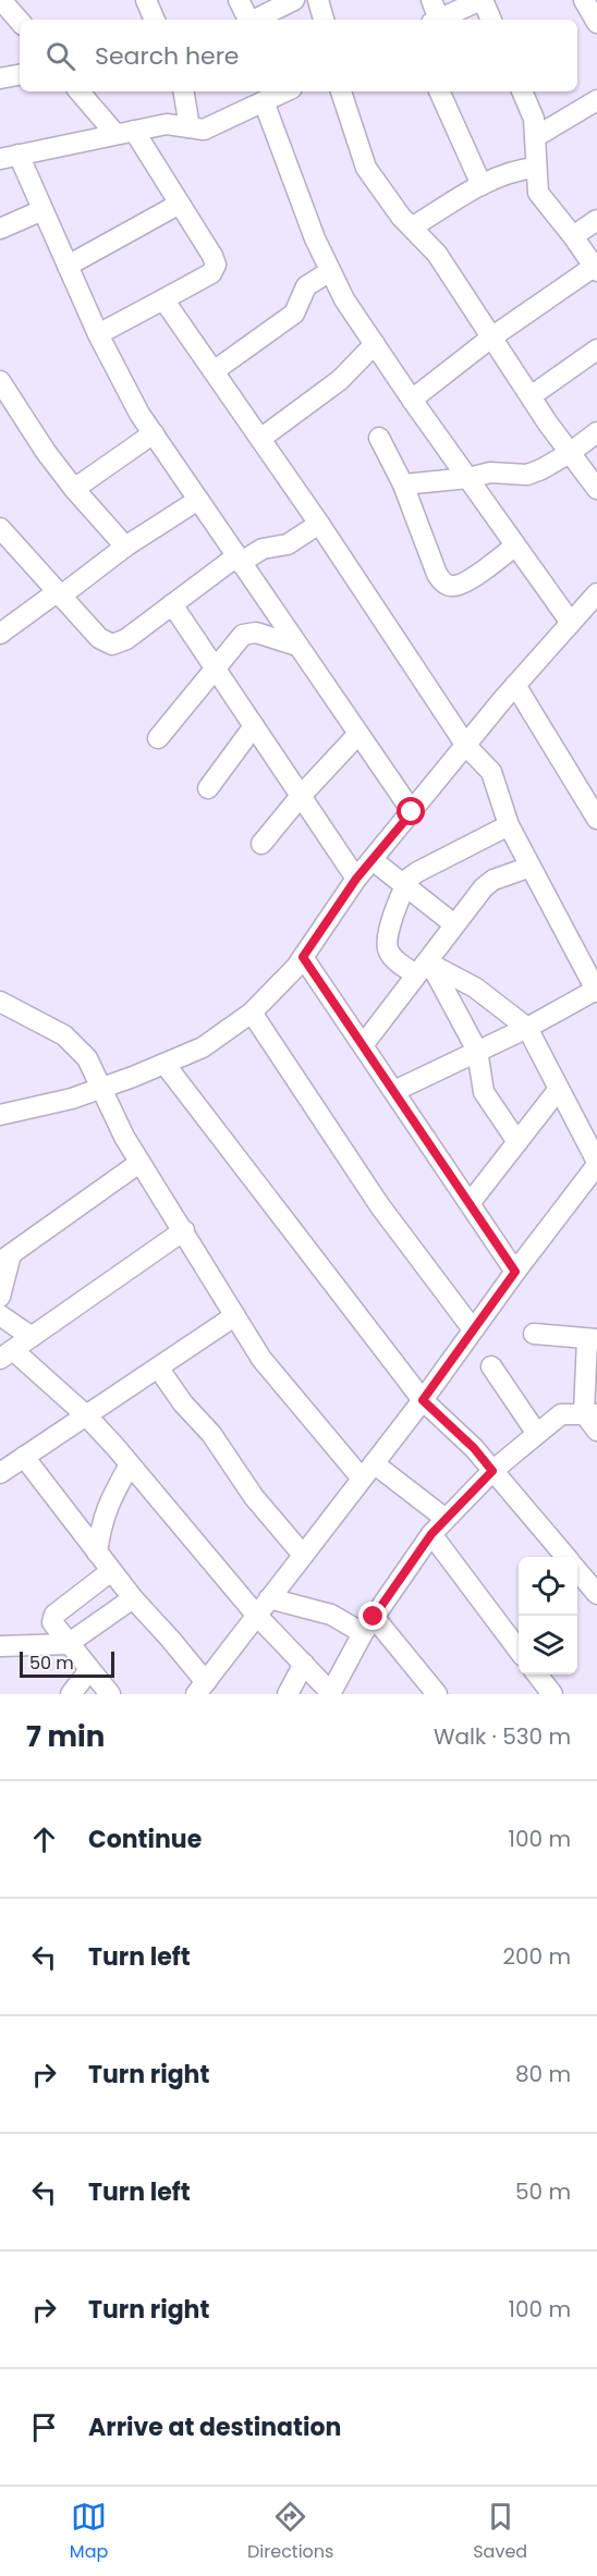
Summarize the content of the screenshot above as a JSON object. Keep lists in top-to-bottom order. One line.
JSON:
{"scale_bar":"50 m","page":{"search":"Search here","scale":"50 m","heading":["7 min","Walk · 530 m"],"list":[["Continue","100 m"],["Turn left","200 m"],["Turn right","80 m"],["Turn left","50 m"],["Turn right","100 m"],"Arrive at destination"],"nav":["Map","Directions","Saved"]}}
